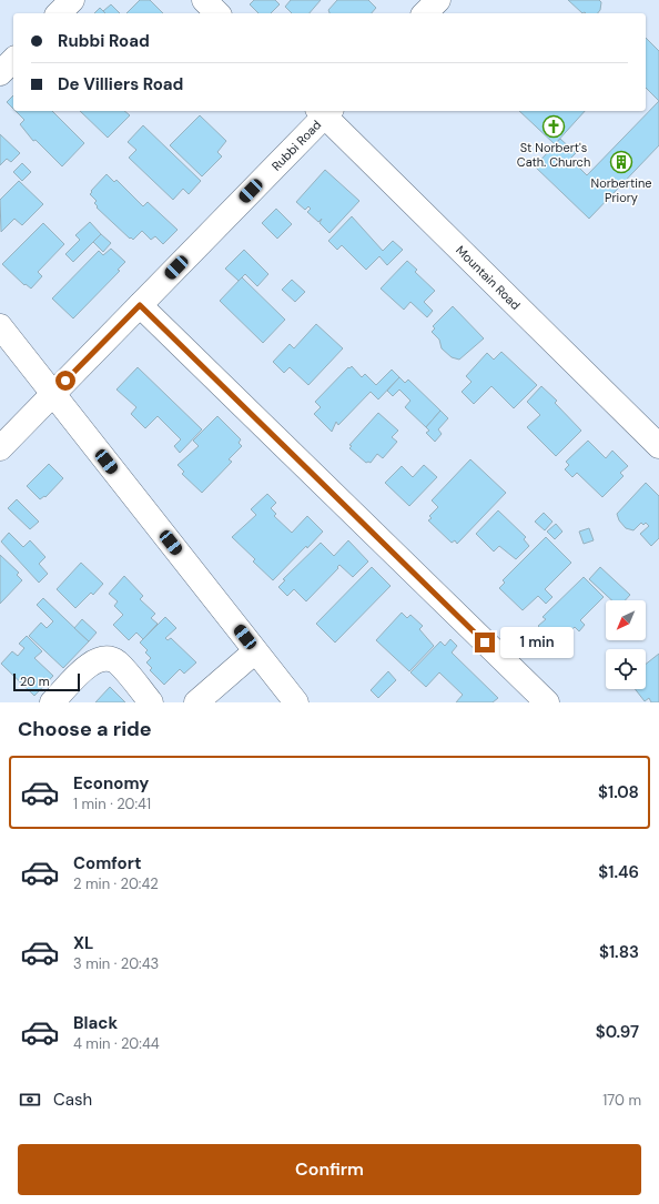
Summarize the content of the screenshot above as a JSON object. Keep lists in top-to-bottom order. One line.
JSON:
{"streets":{"street":["Rubbi Road","Mountain Road"]},"crossings":[["Rubbi Road","Mountain Road"]],"places":{"church":["St Norbert's Cath. Church"],"building":["Norbertine Priory"]},"scale_bar":"20 m","north":"bottom left","page":{"banner":["Rubbi Road","De Villiers Road"],"bubble":"1 min","scale":"20 m","heading":"Choose a ride","list":[{"name":"Economy","note":"1 min · 20:41","value":"$1.08"},{"name":"Comfort","note":"2 min · 20:42","value":"$1.46"},{"name":"XL","note":"3 min · 20:43","value":"$1.83"},{"name":"Black","note":"4 min · 20:44","value":"$0.97"}],"pay":["Cash","170 m"],"buttons":"Confirm"}}
